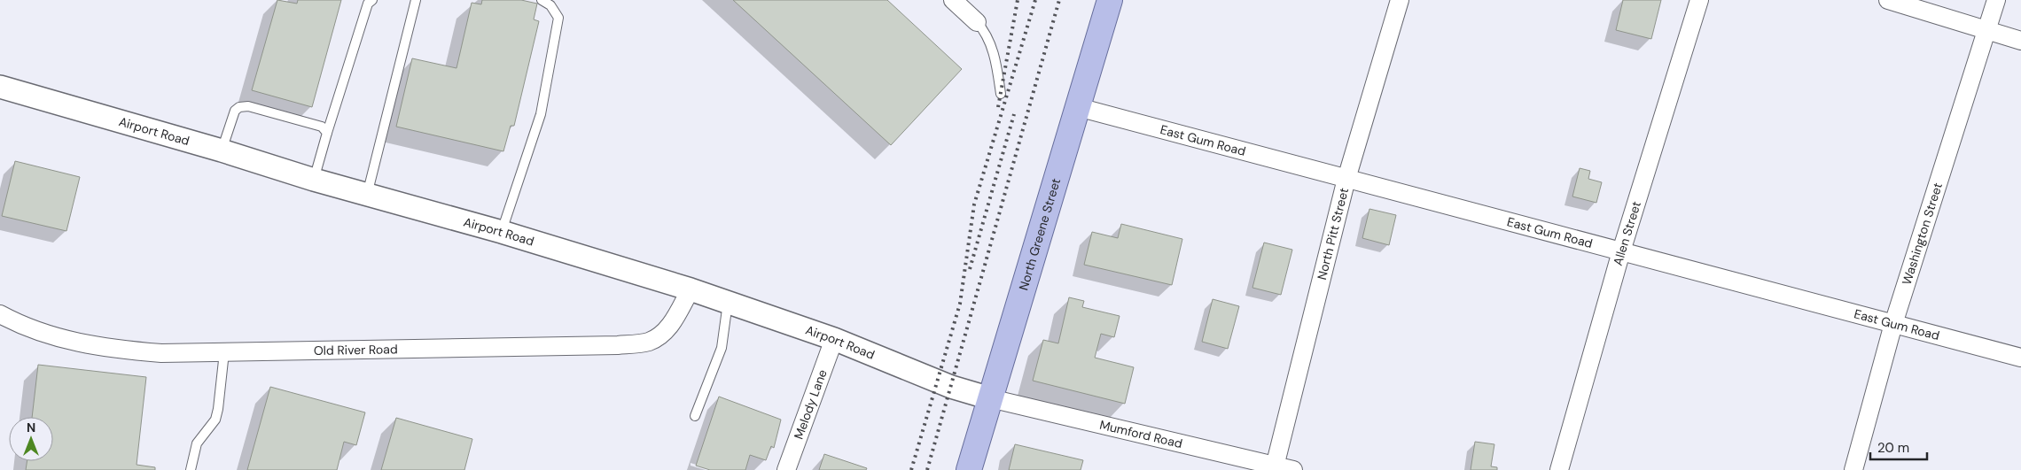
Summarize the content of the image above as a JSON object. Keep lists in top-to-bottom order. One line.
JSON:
{"streets":{"main road":["North Greene Street"],"street":["Airport Road","East Gum Road","North Pitt Street","Allen Street","Washington Street","Old River Road","Melody Lane","Mumford Road"]},"crossings":[["Airport Road","North Greene Street"],["Airport Road","Old River Road"],["Airport Road","Melody Lane"],["Airport Road","Mumford Road"],["East Gum Road","North Pitt Street"],["East Gum Road","Allen Street"],["East Gum Road","Washington Street"],["East Gum Road","North Greene Street"],["North Pitt Street","Mumford Road"],["North Greene Street","Mumford Road"]],"scale_bar":"20 m","north":"top"}
